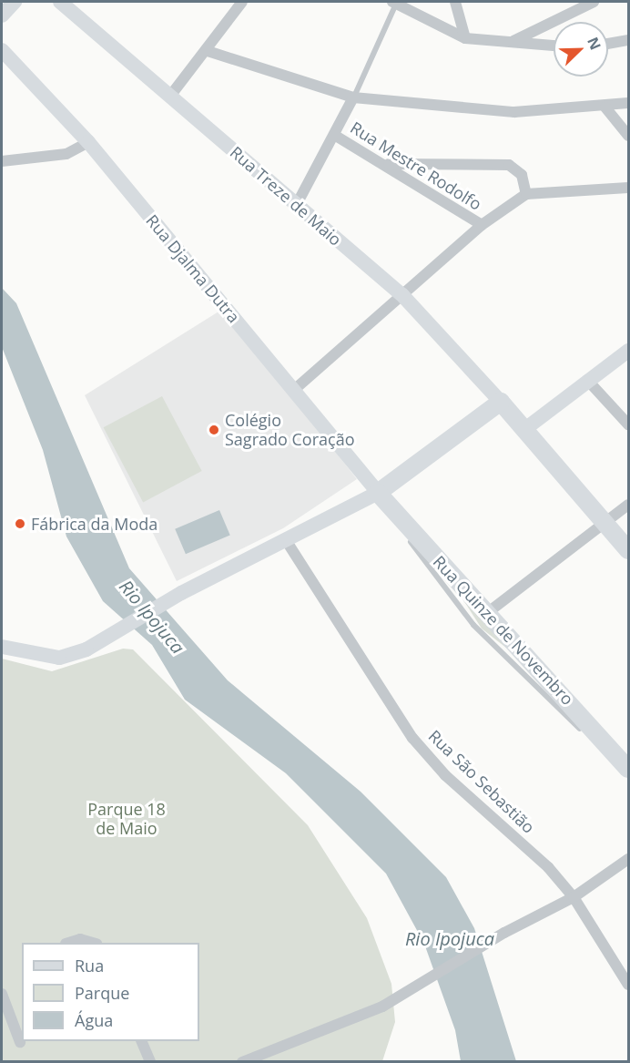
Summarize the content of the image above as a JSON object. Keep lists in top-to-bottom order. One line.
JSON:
{"streets":{"main road":["Rua Treze de Maio","Rua Djalma Dutra","Rua Quinze de Novembro"],"street":["Rua Mestre Rodolfo","Rua São Sebastião"]},"crossings":[["Rua Djalma Dutra","Rua Quinze de Novembro"]],"water":["Rio Ipojuca"],"parks":["Parque 18 de Maio"],"places":["Colégio Sagrado Coração","Fábrica da Moda"],"legend":["Rua","Parque","Água"],"north":"top right"}
